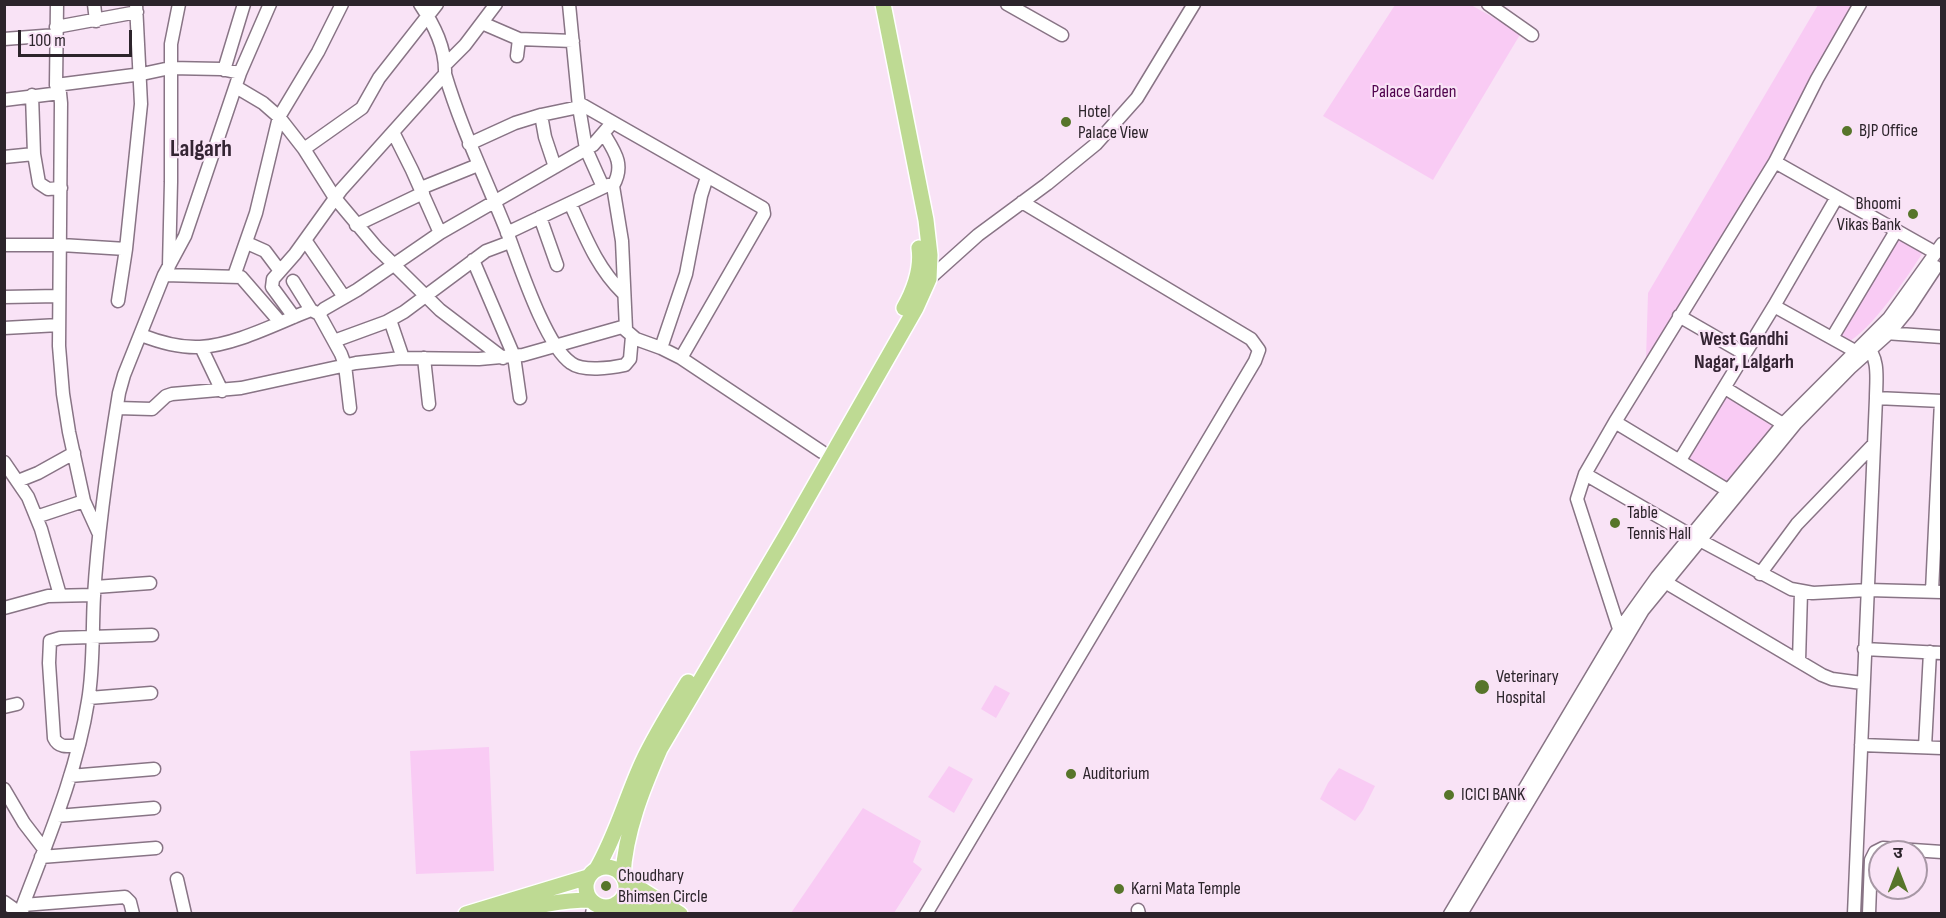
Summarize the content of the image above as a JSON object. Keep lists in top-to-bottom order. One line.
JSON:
{"districts":["Lalgarh","West Gandhi Nagar, Lalgarh"],"parks":["Palace Garden"],"places":["Hotel Palace View","BJP Office","Bhoomi Vikas Bank","Table Tennis Hall","Veterinary Hospital","Auditorium","ICICI BANK","Choudhary Bhimsen Circle","Karni Mata Temple"],"scale_bar":"100 m","north":"top"}
